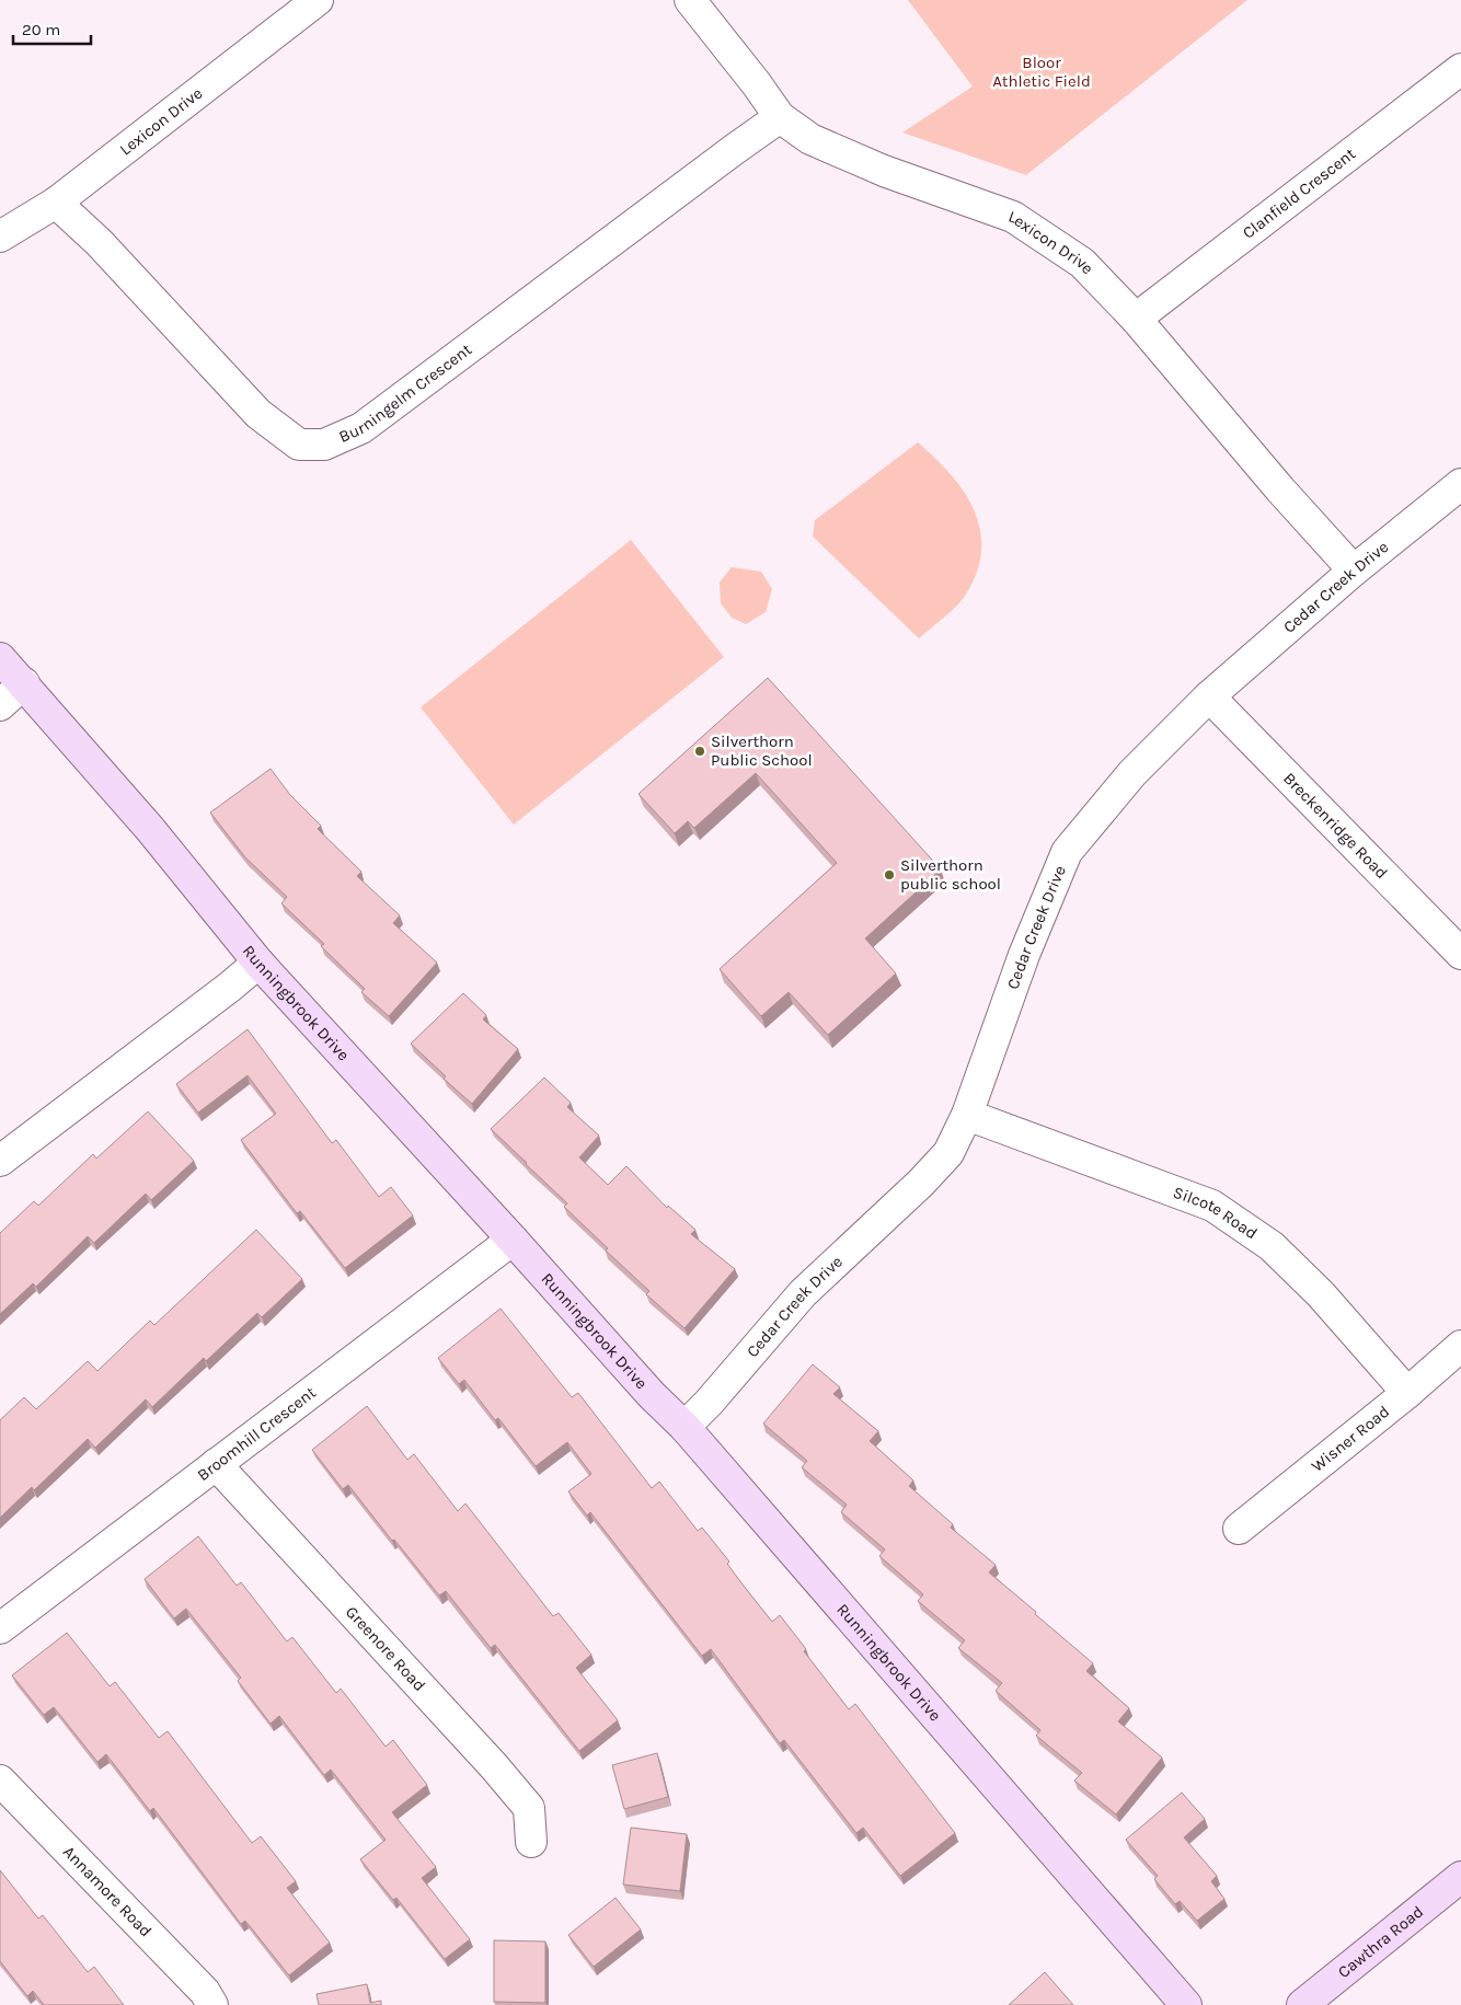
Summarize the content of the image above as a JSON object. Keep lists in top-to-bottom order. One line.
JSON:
{"streets":{"street":["Lexicon Drive","Clanfield Crescent","Burningelm Crescent","Cedar Creek Drive","Breckenridge Road","Runningbrook Drive","Silcote Road","Broomhill Crescent","Wisner Road","Greenore Road","Annamore Road","Cawthra Road"]},"crossings":[["Lexicon Drive","Clanfield Crescent"],["Lexicon Drive","Burningelm Crescent"],["Lexicon Drive","Cedar Creek Drive"],["Cedar Creek Drive","Breckenridge Road"],["Cedar Creek Drive","Runningbrook Drive"],["Cedar Creek Drive","Silcote Road"],["Runningbrook Drive","Broomhill Crescent"],["Silcote Road","Wisner Road"],["Broomhill Crescent","Greenore Road"]],"parks":["Bloor Athletic Field"],"places":["Silverthorn Public School","Silverthorn public school"],"scale_bar":"20 m"}
